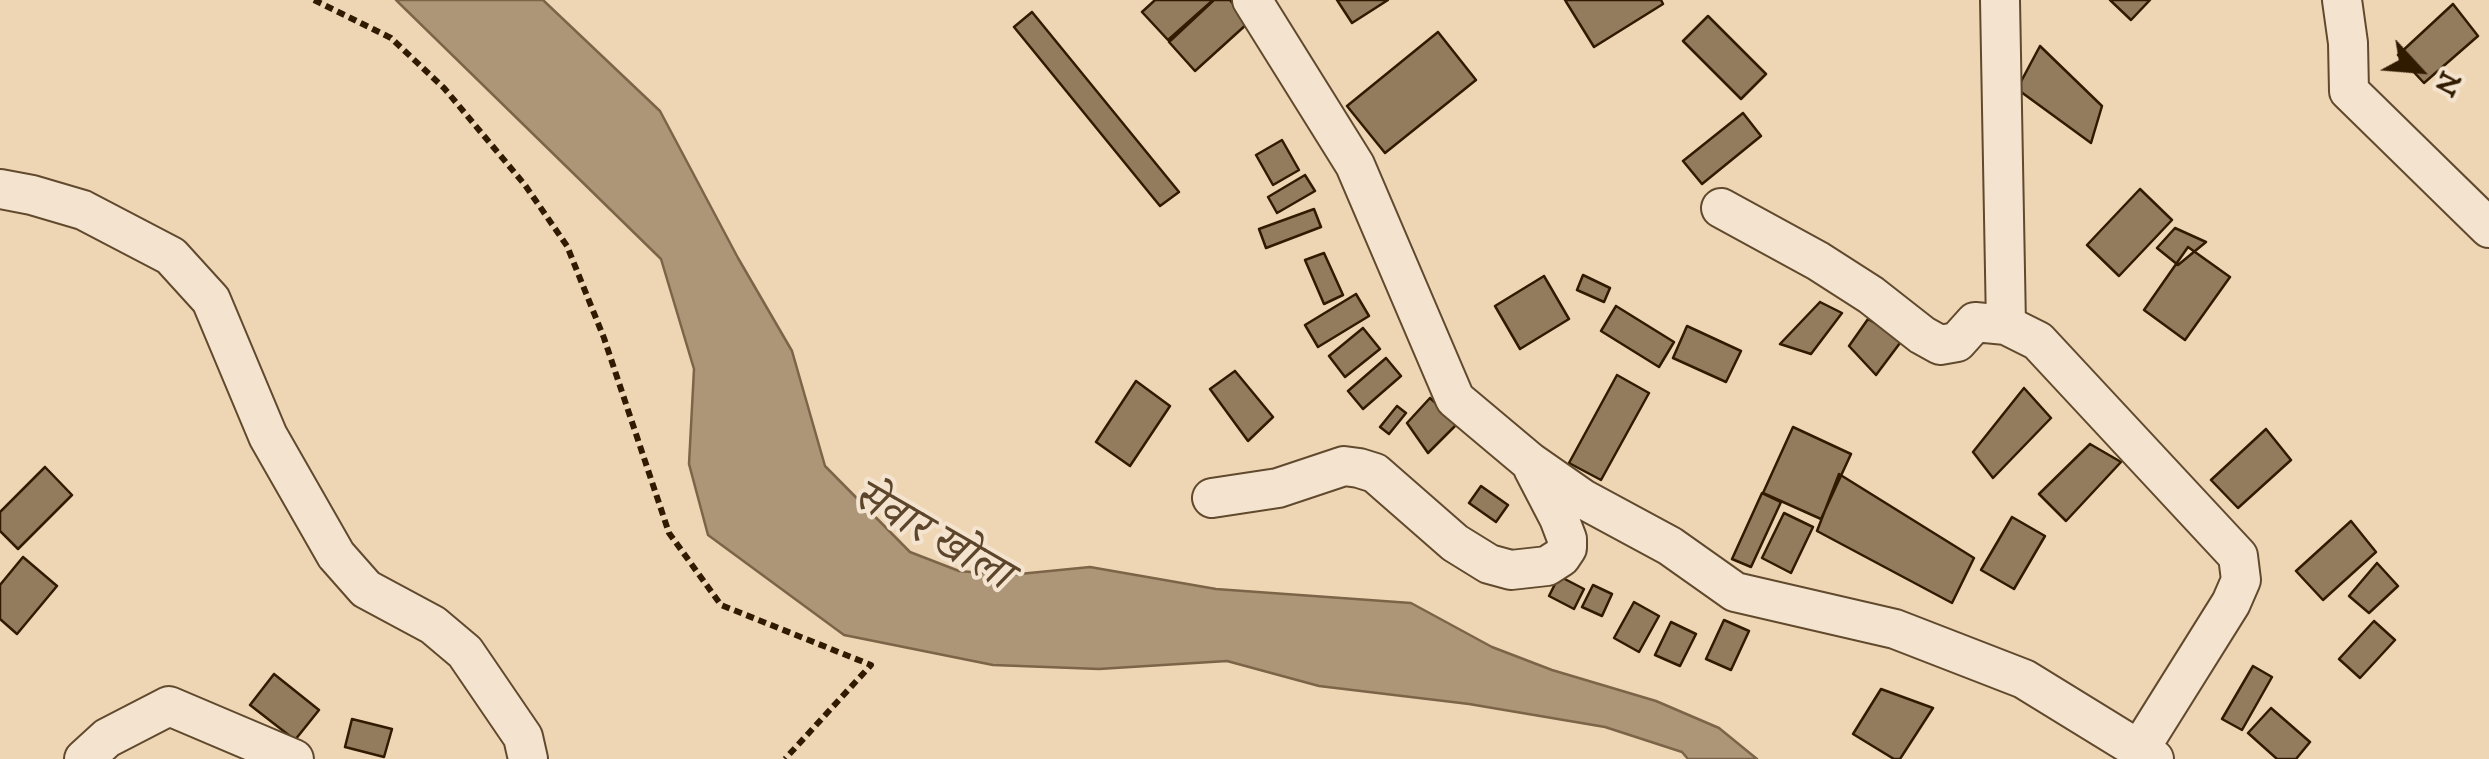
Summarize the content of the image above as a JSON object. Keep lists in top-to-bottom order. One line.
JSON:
{"water":["सेवार खोला"],"north":"bottom right"}
